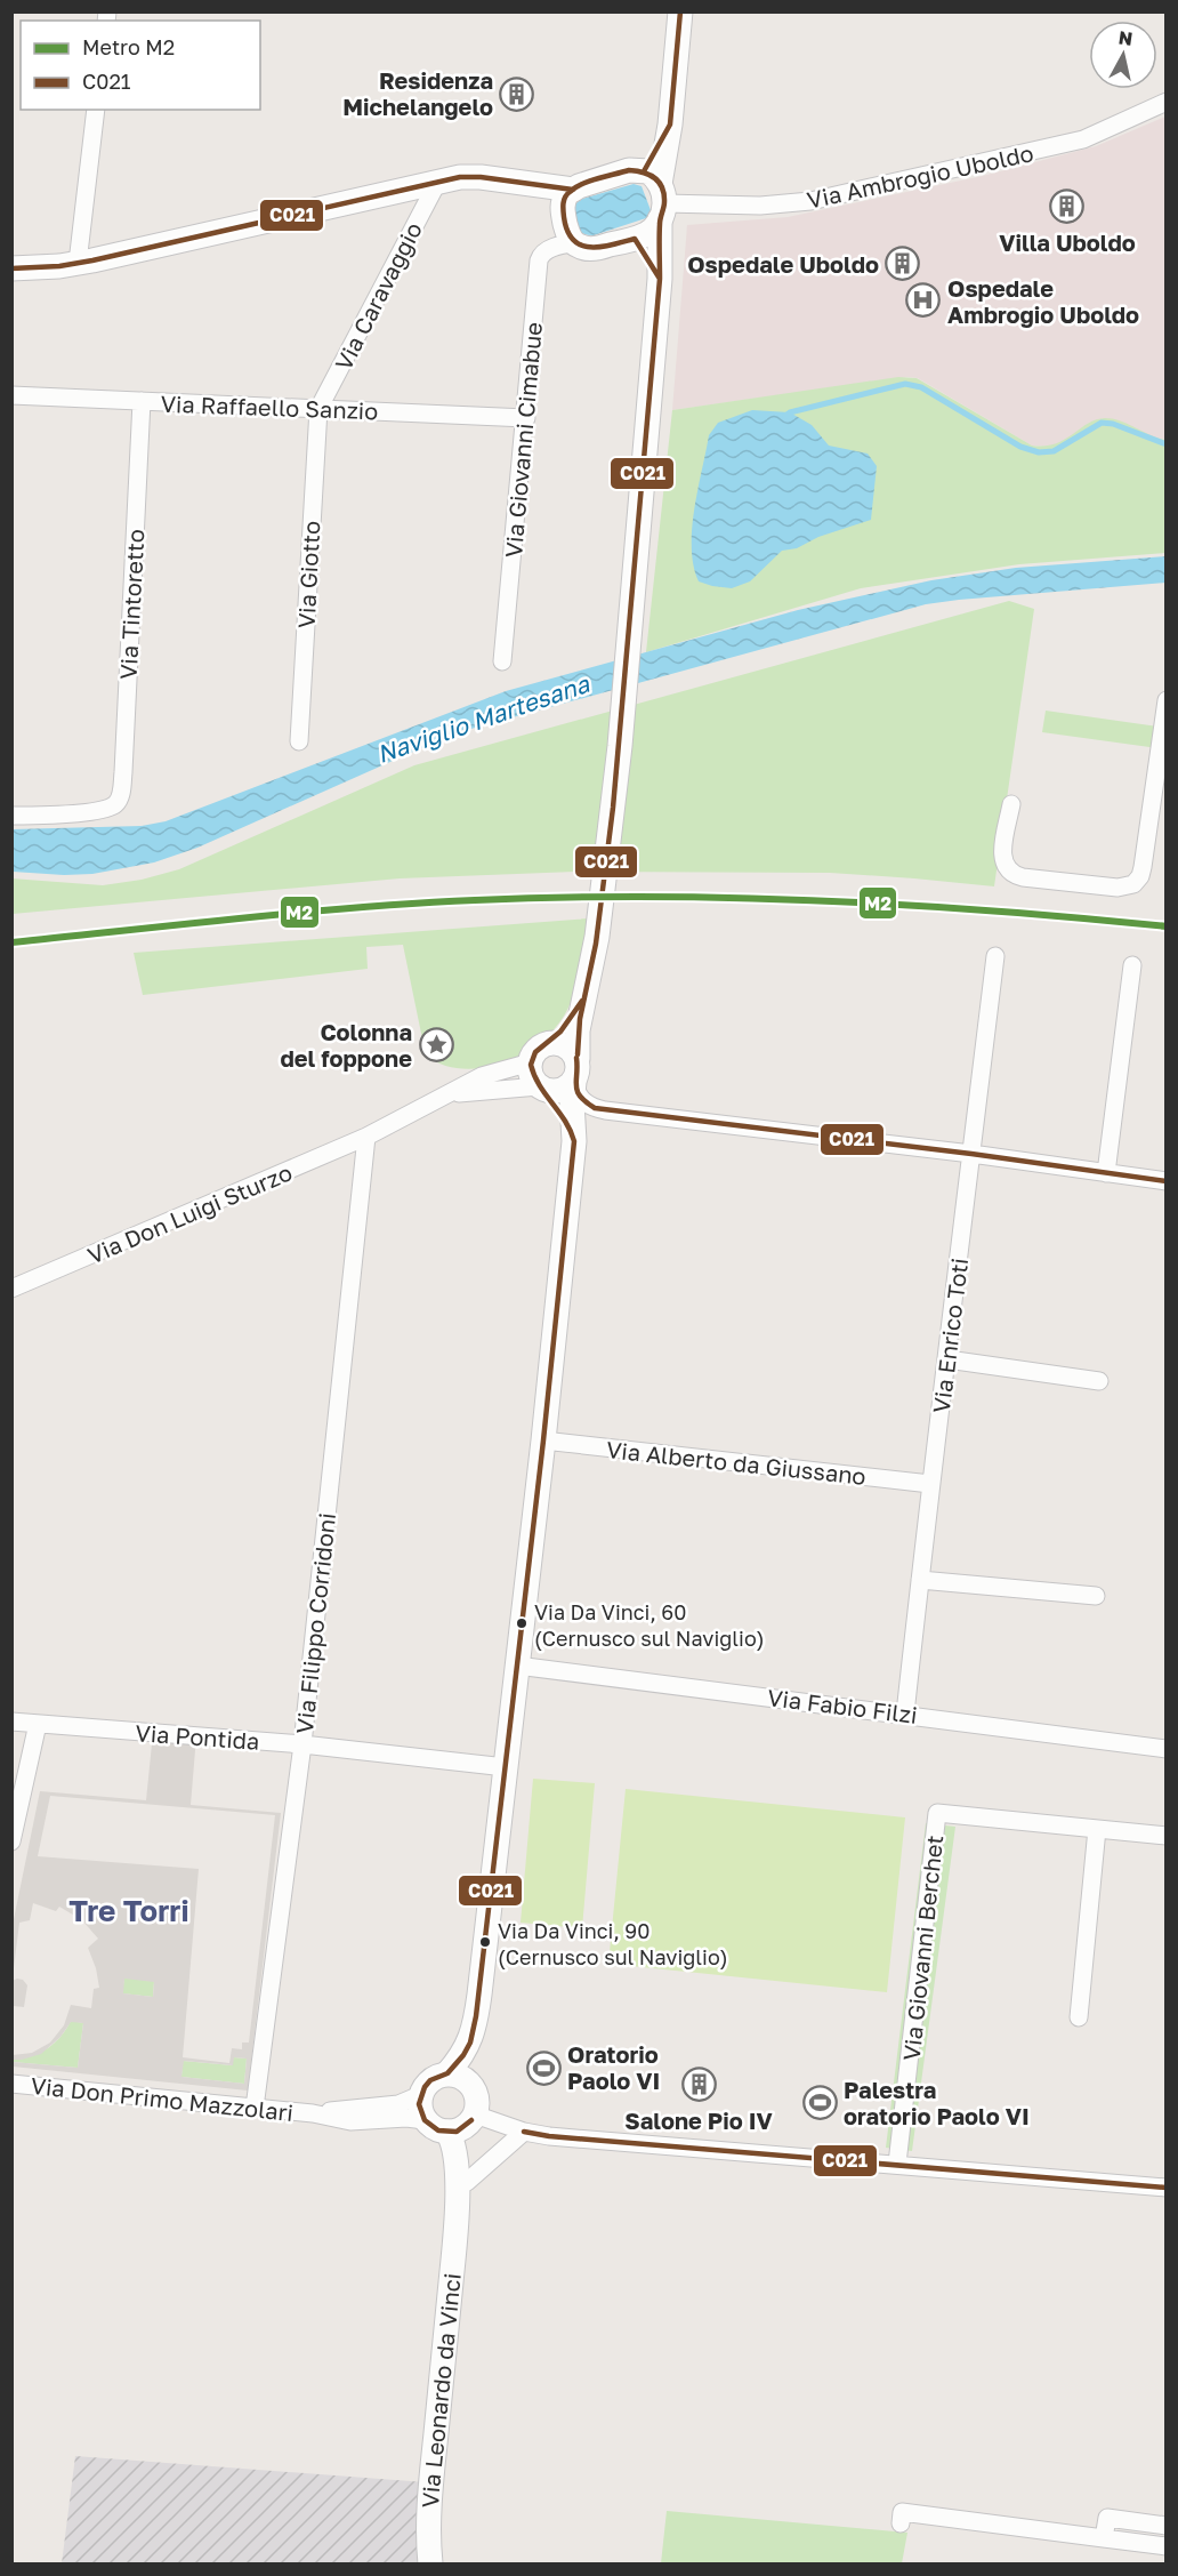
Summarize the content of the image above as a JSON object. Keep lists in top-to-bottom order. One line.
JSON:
{"streets":{"street":["Via Ambrogio Uboldo","Via Caravaggio","Via Raffaello Sanzio","Via Giovanni Cimabue","Via Giotto","Via Tintoretto","Via Don Luigi Sturzo","Via Enrico Toti","Via Alberto da Giussano","Via Filippo Corridoni","Via Fabio Filzi","Via Pontida","Via Giovanni Berchet","Via Don Primo Mazzolari","Via Leonardo da Vinci"]},"crossings":[["Via Ambrogio Uboldo","Via Giovanni Cimabue"],["Via Caravaggio","Via Raffaello Sanzio"],["Via Caravaggio","Via Giotto"],["Via Raffaello Sanzio","Via Giovanni Cimabue"],["Via Raffaello Sanzio","Via Giotto"],["Via Raffaello Sanzio","Via Tintoretto"],["Via Don Luigi Sturzo","Via Filippo Corridoni"],["Via Enrico Toti","Via Alberto da Giussano"],["Via Enrico Toti","Via Fabio Filzi"],["Via Filippo Corridoni","Via Pontida"],["Via Filippo Corridoni","Via Don Primo Mazzolari"],["Via Don Primo Mazzolari","Via Leonardo da Vinci"]],"districts":["Tre Torri"],"water":["Naviglio Martesana"],"places":{"building":["Residenza Michelangelo","Villa Uboldo","Ospedale Uboldo","Salone Pio IV"],"hospital":["Ospedale Ambrogio Uboldo"],"place":["Colonna del foppone"],"other":["Via Da Vinci, 60 (Cernusco sul Naviglio)","Via Da Vinci, 90 (Cernusco sul Naviglio)"],"sports":["Oratorio Paolo VI","Palestra oratorio Paolo VI"]},"lines":["transit line C021","metro line M2"],"legend":["Metro M2","C021"],"north":"top"}
